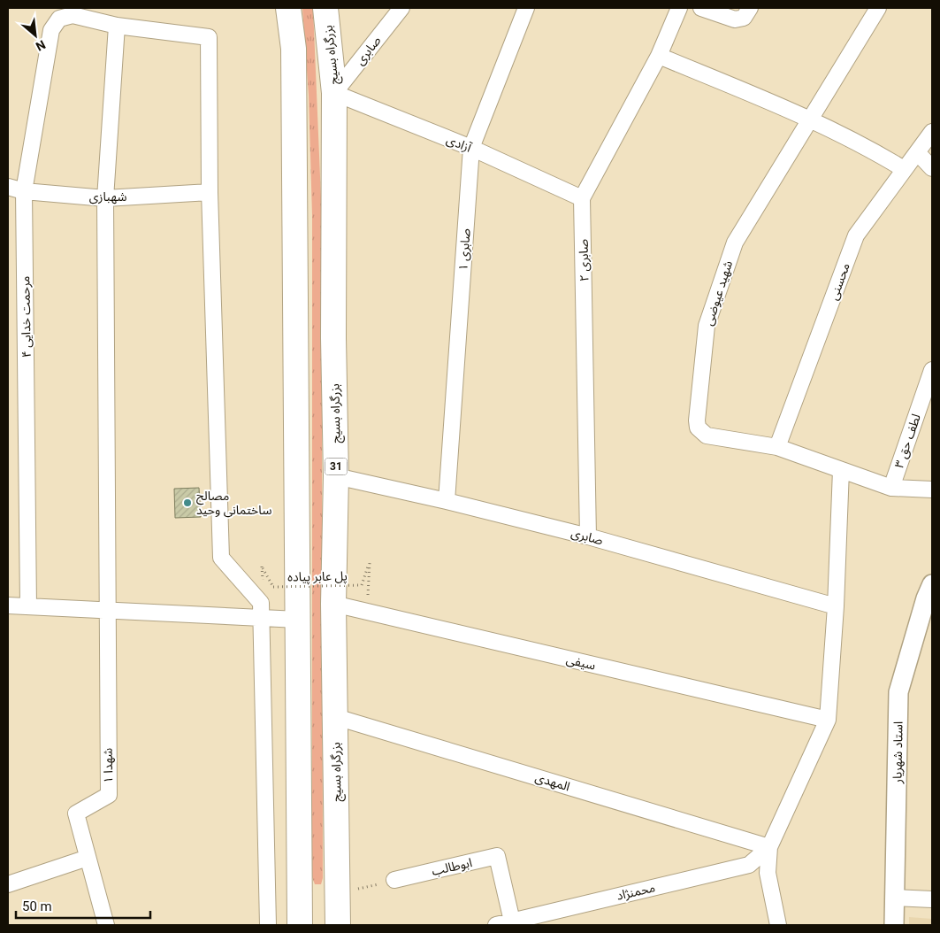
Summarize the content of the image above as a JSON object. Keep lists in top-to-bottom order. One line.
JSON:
{"streets":{"highway":["بزرگراه بسیج","31"],"street":["صابری","آزادی","شهبازی","صابری ۱","صابری ۲","محسنی","شهید عیوضی","مرحمت خدایی ۴","لطف حق ۳","سیفی","استاد شهریار","شهدا ۱","المهدی","ابوطالب","محمنژاد"],"path":["پل عابر پیاده"]},"crossings":[["صابری","بزرگراه بسیج"],["صابری","آزادی"],["صابری","صابری ۱"],["صابری","صابری ۲"],["بزرگراه بسیج","آزادی"],["بزرگراه بسیج","سیفی"],["بزرگراه بسیج","المهدی"],["آزادی","صابری ۱"],["آزادی","صابری ۲"],["شهبازی","مرحمت خدایی ۴"],["محسنی","شهید عیوضی"],["شهید عیوضی","لطف حق ۳"],["پل عابر پیاده","سیفی"],["المهدی","محمنژاد"],["ابوطالب","محمنژاد"]],"places":["مصالح ساختمانی وحید"],"scale_bar":"50 m","north":"bottom right"}
